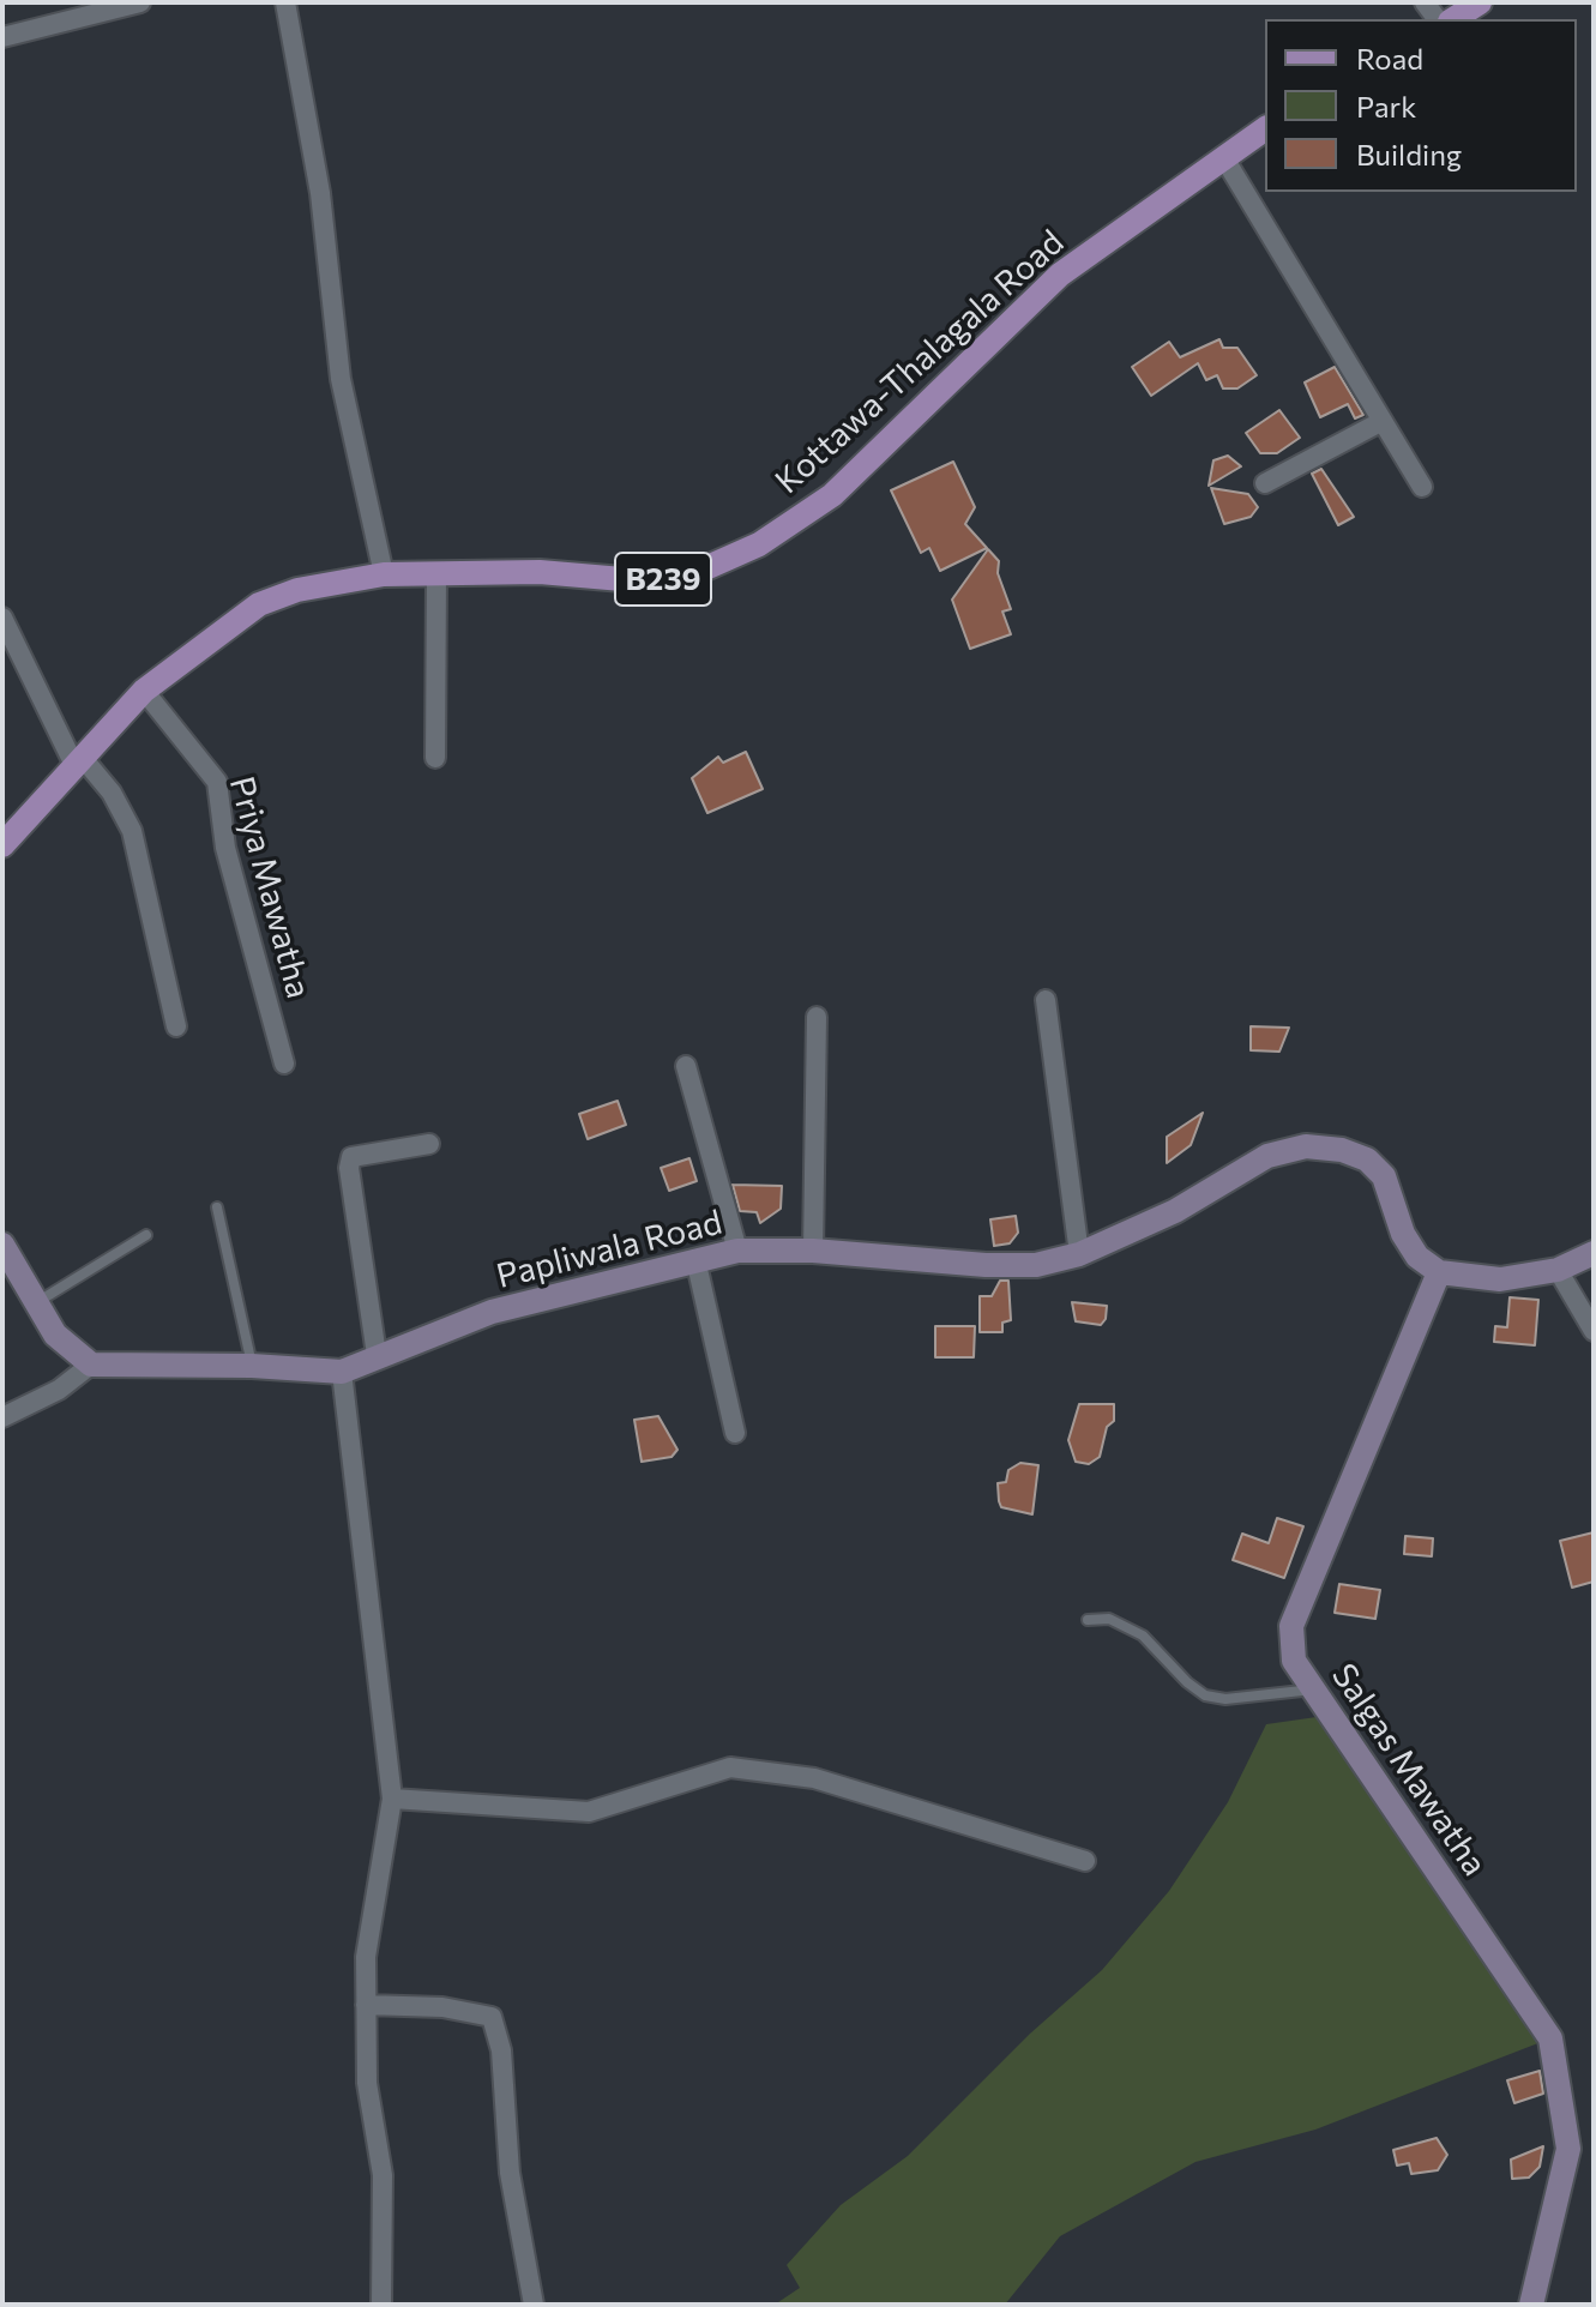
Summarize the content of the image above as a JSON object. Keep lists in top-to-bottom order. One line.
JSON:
{"streets":{"main road":["Kottawa-Thalagala Road","B239"],"street":["Priya Mawatha","Papliwala Road","Salgas Mawatha"]},"crossings":[["Kottawa-Thalagala Road","Priya Mawatha"],["Papliwala Road","Salgas Mawatha"]],"legend":["Road","Park","Building"]}
